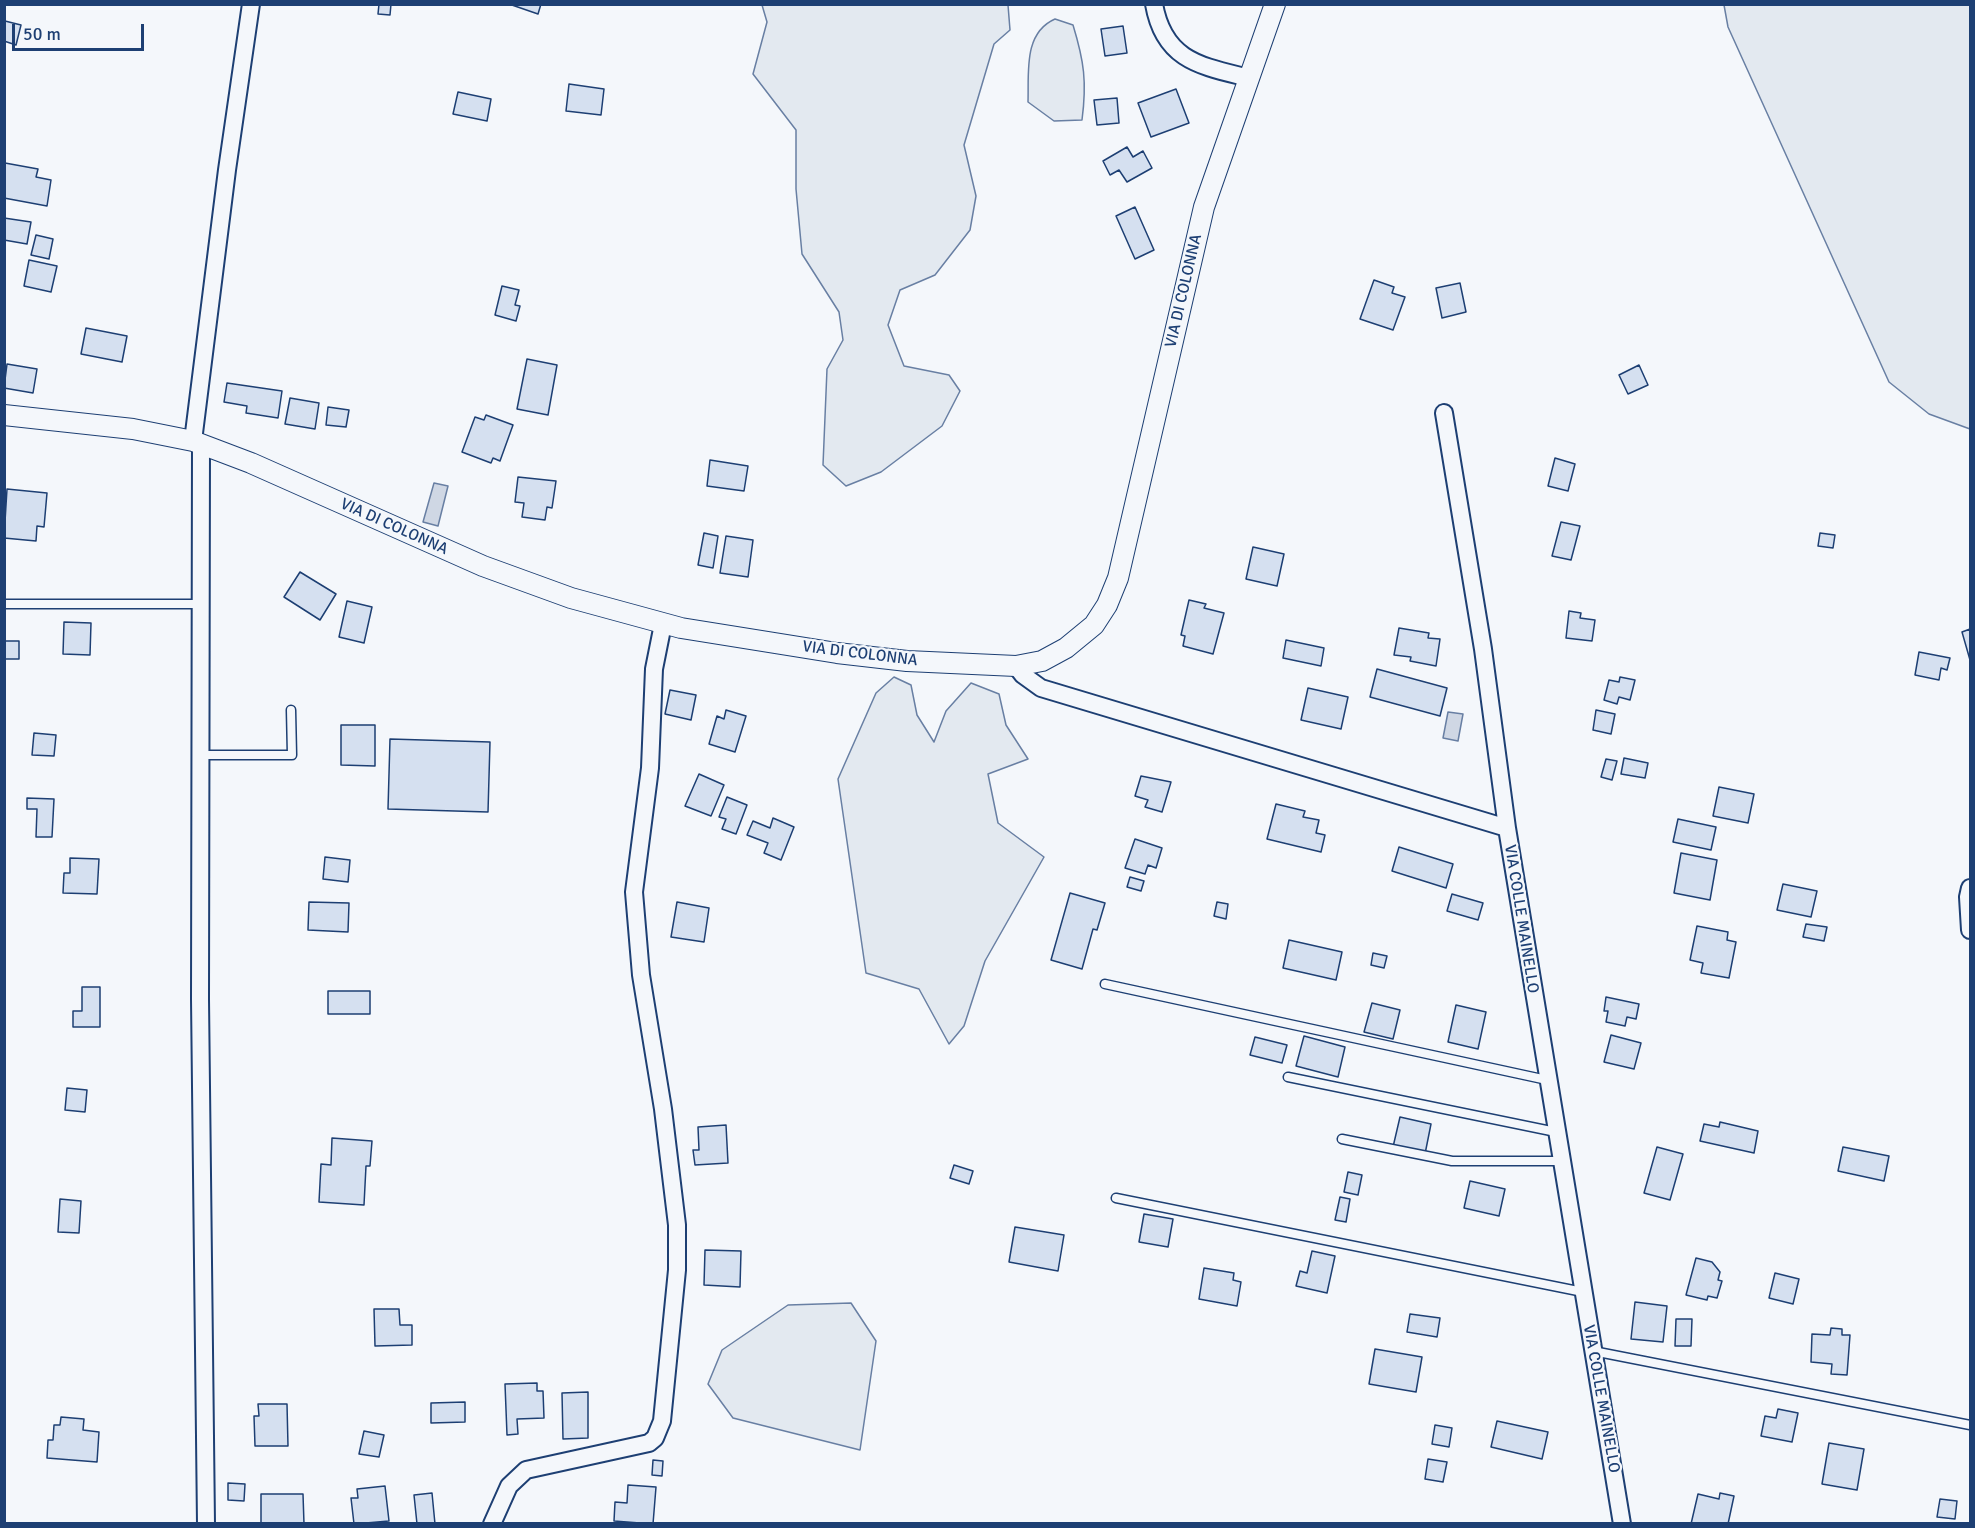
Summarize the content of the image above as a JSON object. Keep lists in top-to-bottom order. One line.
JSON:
{"streets":{"street":["VIA DI COLONNA","VIA COLLE MAINELLO"]},"crossings":[["VIA DI COLONNA","VIA COLLE MAINELLO"]],"scale_bar":"50 m"}
